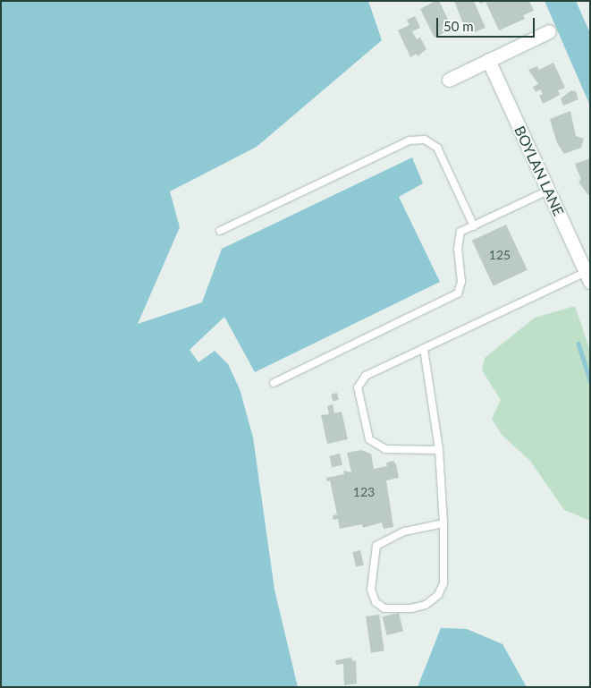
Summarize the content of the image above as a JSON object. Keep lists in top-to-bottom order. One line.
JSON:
{"streets":{"street":["BOYLAN LANE"]},"house_numbers":["125","123"],"scale_bar":"50 m"}
